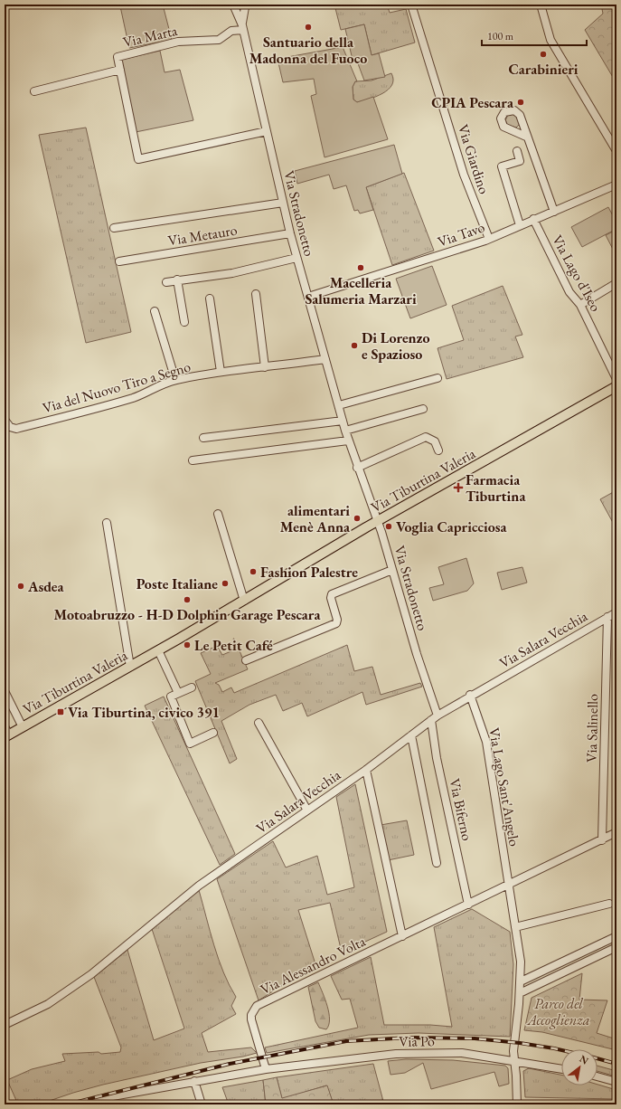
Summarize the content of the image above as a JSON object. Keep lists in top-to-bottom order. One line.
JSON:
{"streets":{"main road":["Via Tiburtina Valeria"],"street":["Via Marta","Via Giardino","Via Stradonetto","Via Tavo","Via Metauro","Via Lago d'Iseo","Via del Nuovo Tiro a Segno","Via Salara Vecchia","Via Salinello","Via Lago Sant'Angelo","Via Biferno","Via Alessandro Volta","Via Po"]},"crossings":[["Via Marta","Via Stradonetto"],["Via Giardino","Via Tavo"],["Via Stradonetto","Via Tavo"],["Via Stradonetto","Via Metauro"],["Via Stradonetto","Via del Nuovo Tiro a Segno"],["Via Stradonetto","Via Tiburtina Valeria"],["Via Stradonetto","Via Salara Vecchia"],["Via Tavo","Via Lago d'Iseo"],["Via Salara Vecchia","Via Salinello"],["Via Salara Vecchia","Via Lago Sant'Angelo"],["Via Salara Vecchia","Via Biferno"],["Via Salinello","Via Alessandro Volta"],["Via Lago Sant'Angelo","Via Alessandro Volta"],["Via Biferno","Via Alessandro Volta"],["Via Alessandro Volta","Via Po"]],"parks":["Parco del Accoglienza"],"places":{"other":["Santuario della Madonna del Fuoco","Carabinieri","CPIA Pescara","Macelleria Salumeria Marzari","Di Lorenzo e Spazioso","alimentari Menè Anna","Voglia Capricciosa","Fashion Palestre","Poste Italiane","Asdea","Motoabruzzo - H-D Dolphin Garage Pescara","Le Petit Café"],"health":["Farmacia Tiburtina"],"transit":["Via Tiburtina, civico 391"]},"scale_bar":"100 m","north":"top right"}
